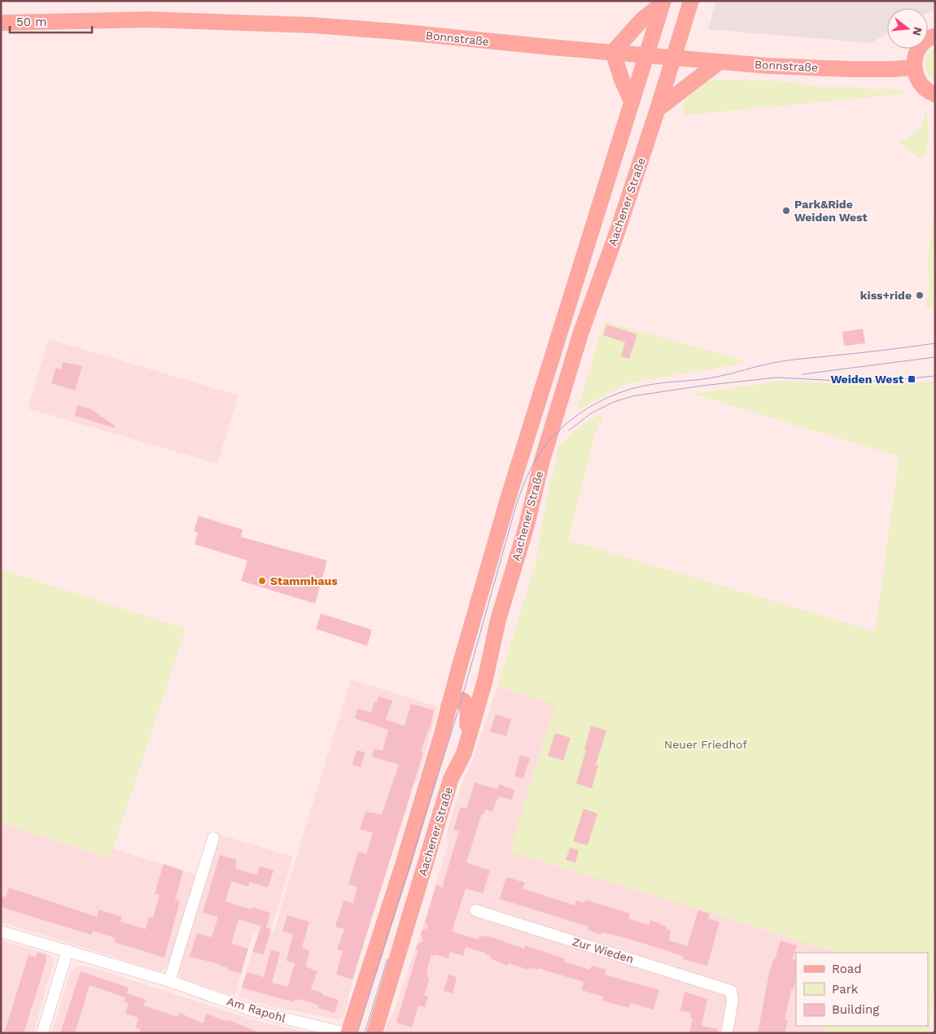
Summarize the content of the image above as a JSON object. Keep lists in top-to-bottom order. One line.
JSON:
{"streets":{"main road":["Bonnstraße","Aachener Straße"],"street":["Zur Wieden","Am Rapohl"]},"crossings":[["Bonnstraße","Aachener Straße"],["Aachener Straße","Am Rapohl"]],"parks":["Neuer Friedhof"],"places":{"other":["Park&Ride Weiden West","kiss+ride","Stammhaus"],"transit":["Weiden West"]},"legend":["Road","Park","Building"],"scale_bar":"50 m","north":"right"}
